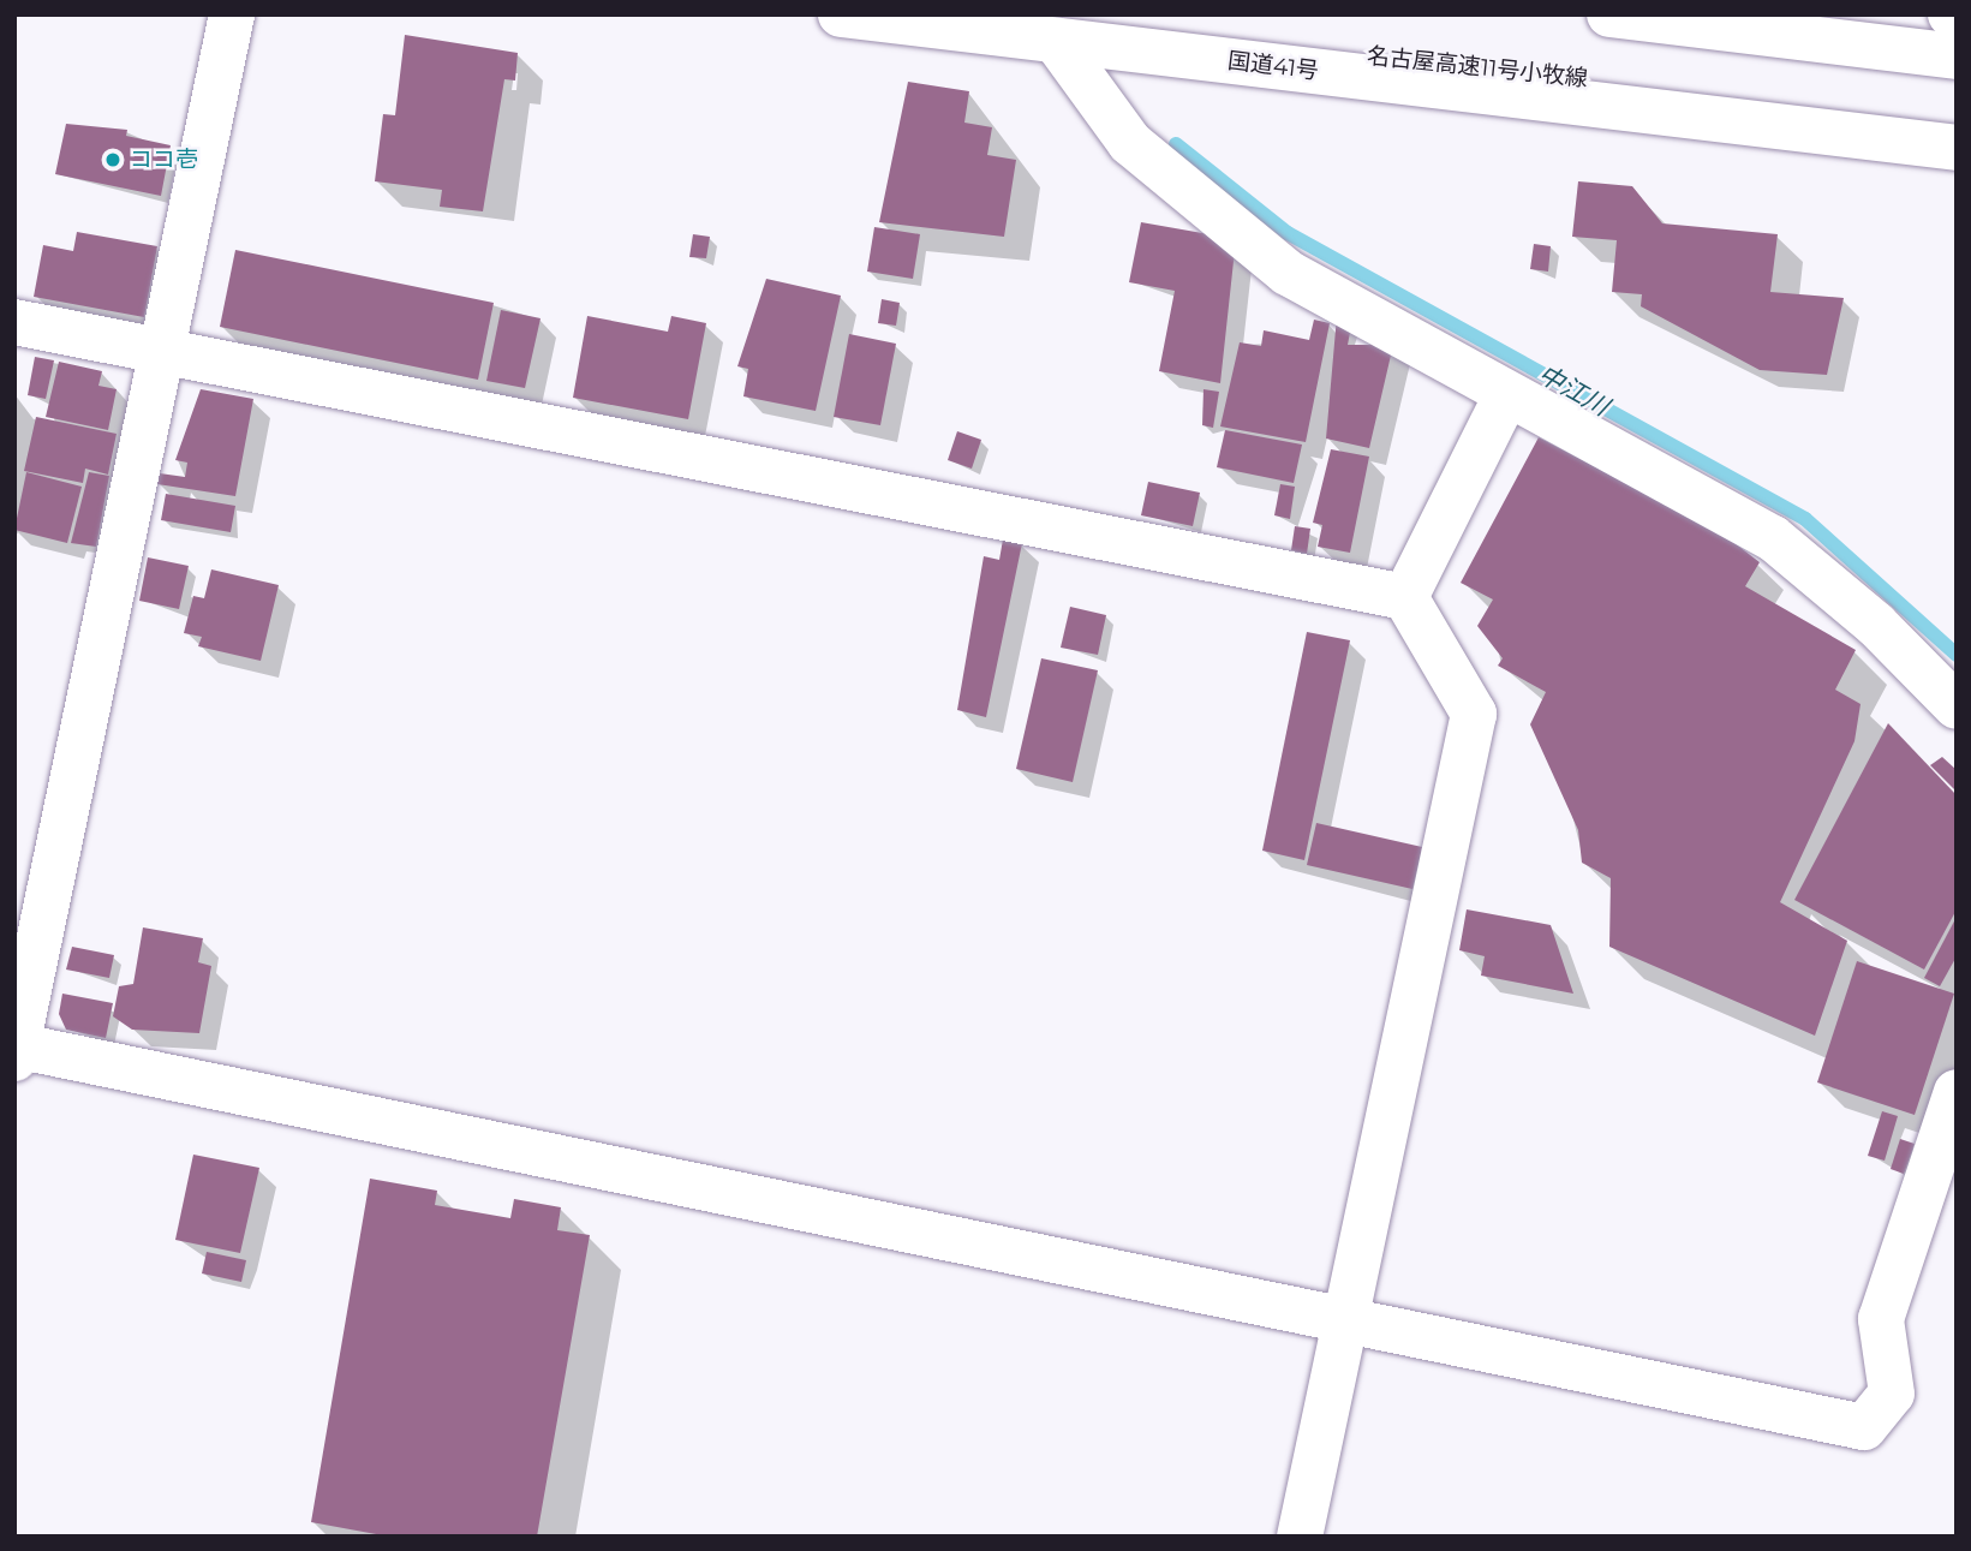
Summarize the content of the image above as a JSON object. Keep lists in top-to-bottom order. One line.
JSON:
{"streets":{"main road":["国道41号","名古屋高速11号小牧線"]},"water":["中江川"],"places":["ココ壱"]}
